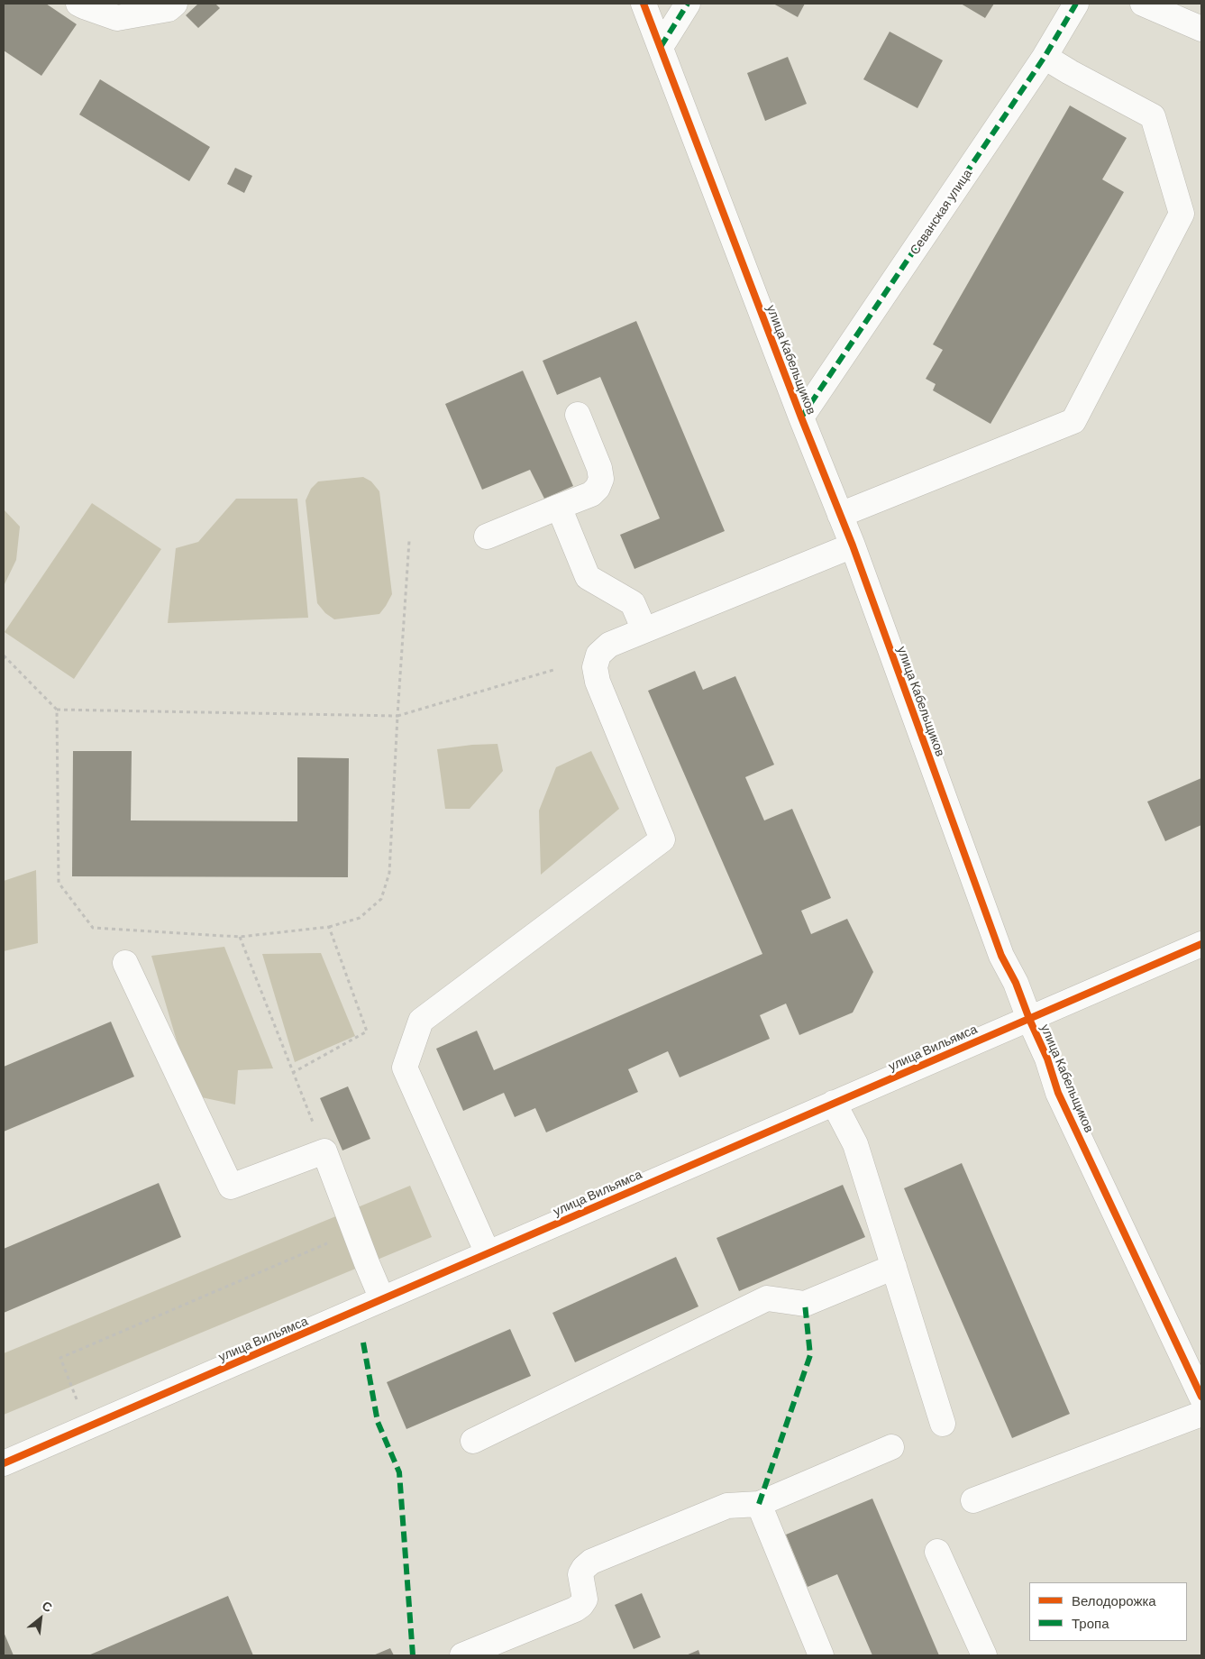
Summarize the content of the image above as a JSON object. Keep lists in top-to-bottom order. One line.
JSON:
{"streets":{"street":["Севанская улица","улица Кабельщиков","улица Вильямса"]},"crossings":[["Севанская улица","улица Кабельщиков"],["улица Кабельщиков","улица Вильямса"]],"legend":["Велодорожка","Тропа"],"north":"top right"}
